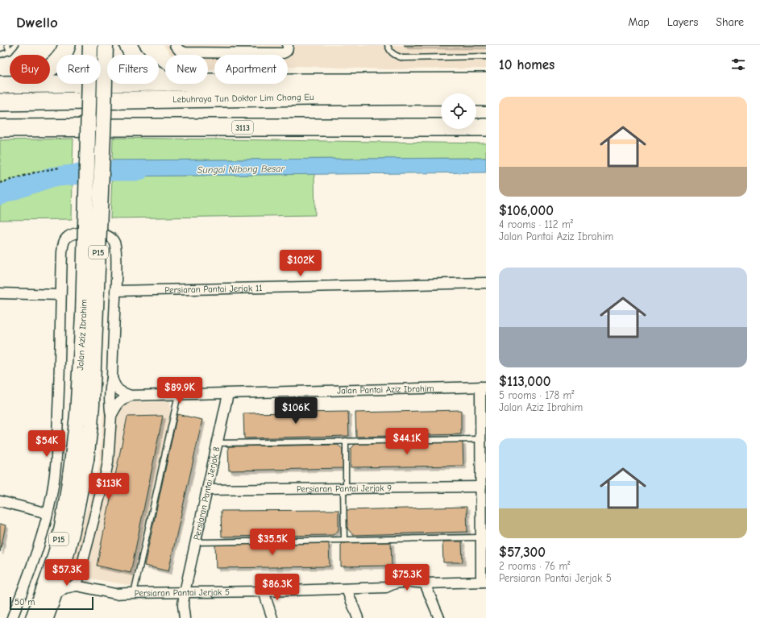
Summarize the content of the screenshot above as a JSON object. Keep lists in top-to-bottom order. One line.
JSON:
{"streets":{"highway":["Lebuhraya Tun Doktor Lim Chong Eu","3113"],"main road":["P15","Jalan Aziz Ibrahim"],"street":["Persiaran Pantai Jerjak 11","Jalan Pantai Aziz Ibrahim","Persiaran Pantai Jerjak 9","Persiaran Pantai Jerjak 8","Persiaran Pantai Jerjak 5"]},"crossings":[["Jalan Aziz Ibrahim","Persiaran Pantai Jerjak 5"],["Jalan Pantai Aziz Ibrahim","Persiaran Pantai Jerjak 8"],["Persiaran Pantai Jerjak 9","Persiaran Pantai Jerjak 8"],["Persiaran Pantai Jerjak 8","Persiaran Pantai Jerjak 5"]],"water":["Sungai Nibong Besar"],"scale_bar":"50 m","page":{"header":"Dwello","nav":["Map","Layers","Share"],"heading":"10 homes","chip":["Buy","Rent","Filters","New","Apartment"],"list":[{"name":"$106,000","note":"4 rooms · 112 m² · Jalan Pantai Aziz Ibrahim"},{"name":"$113,000","note":"5 rooms · 178 m² · Jalan Aziz Ibrahim"},{"name":"$57,300","note":"2 rooms · 76 m² · Persiaran Pantai Jerjak 5"}],"price":["$102K","$89.9K","$106K","$44.1K","$54K","$113K","$35.5K","$57.3K","$75.3K","$86.3K"],"scale":"50 m"}}
